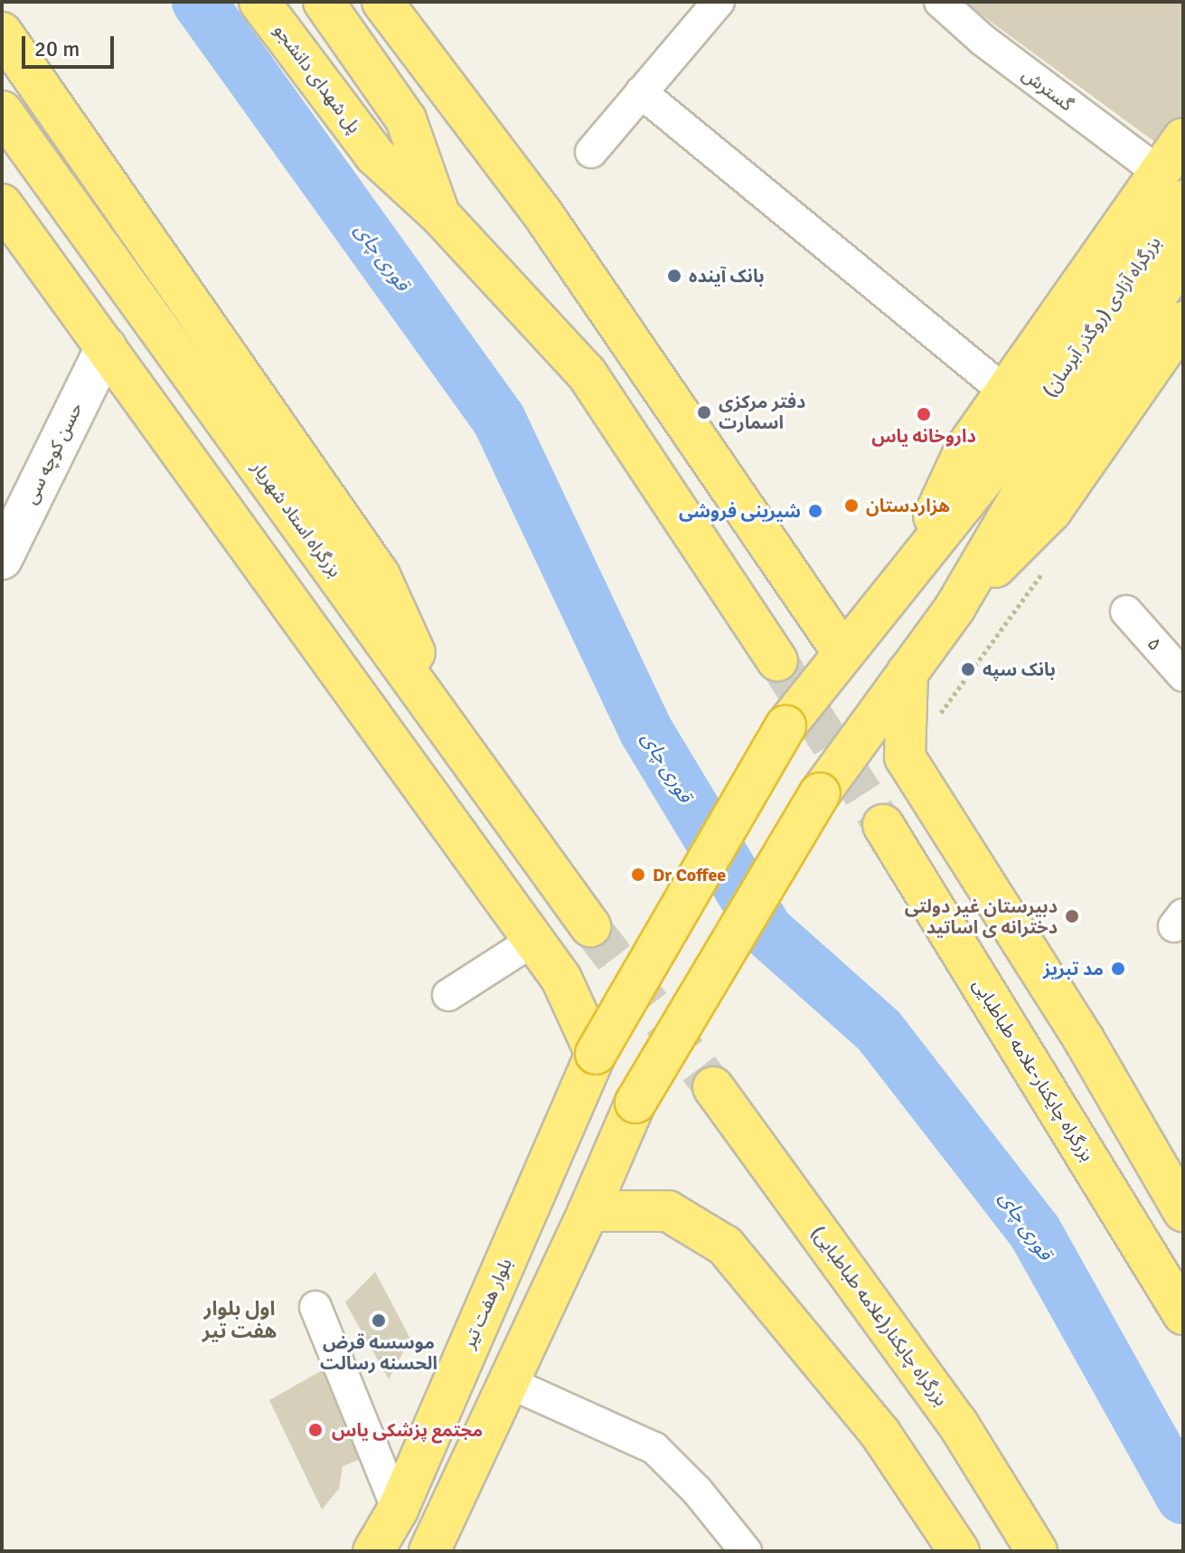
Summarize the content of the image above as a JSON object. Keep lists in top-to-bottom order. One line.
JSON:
{"streets":{"highway":["پل شهدای دانشجو","بزرگراه آزادی (روگذر آبرسان)","بزرگراه استاد شهریار","بزرگراه چایکنار-علامه طباطبایی","بلوار هفت تیر","بزرگراه چایکنار(علامه طباطبایی)"],"street":["گسترش","حسن کوچه سی","۵"]},"crossings":[["گسترش","بزرگراه آزادی (روگذر آبرسان)"]],"districts":["اول بلوار هفت تیر"],"water":["قوری چای"],"places":["بانک آینده","دفتر مرکزی اسمارت","داروخانه یاس","هزاردستان","شیرینی فروشی","بانک سپه","Dr Coffee","دبیرستان غیر دولتی دخترانه ی اساتید","مد تبریز","موسسه قرض الحسنه رسالت","مجتمع پزشکی یاس"],"scale_bar":"20 m"}
